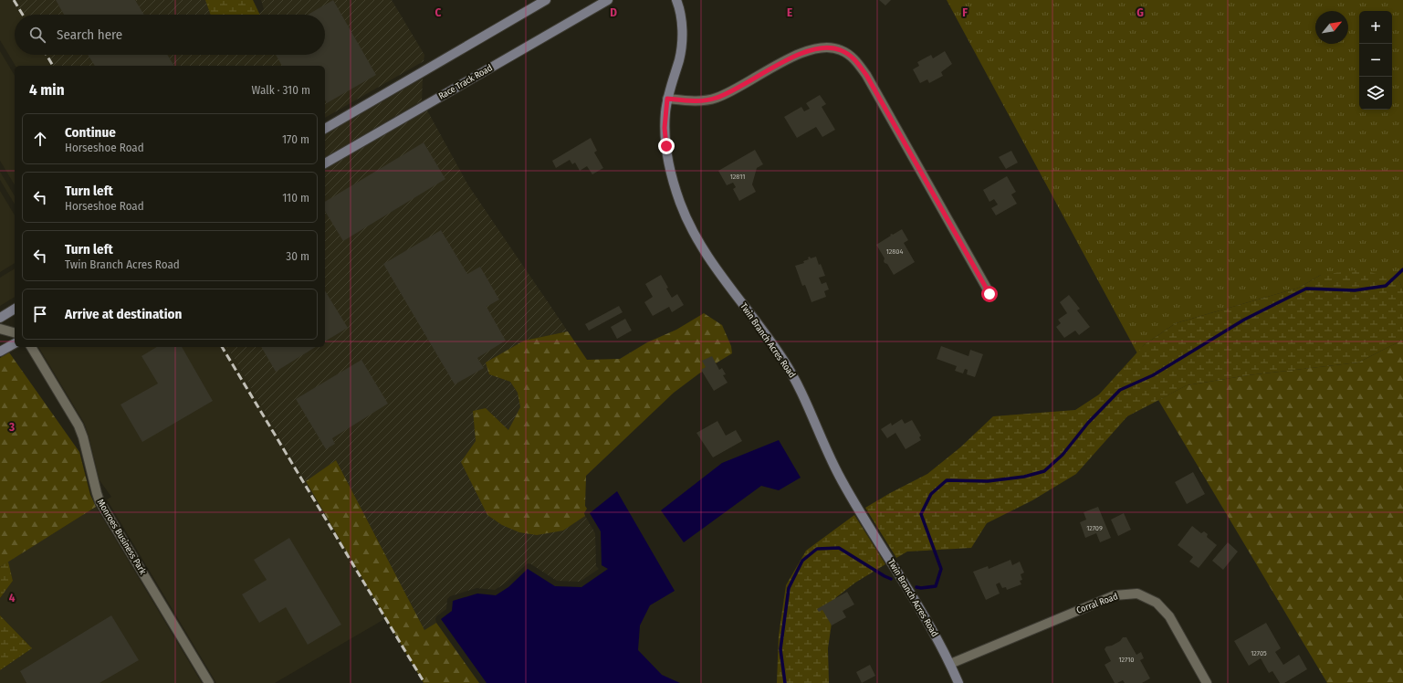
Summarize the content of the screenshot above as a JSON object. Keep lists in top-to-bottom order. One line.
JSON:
{"streets":{"street":["Race Track Road","Twin Branch Acres Road","Monroes Business Park","Corral Road"]},"crossings":[["Twin Branch Acres Road","Corral Road"]],"house_numbers":["12811","12804","12709","12705","12710"],"north":"top right","page":{"map_buttons":["+","−"],"search":"Search here","heading":["4 min","Walk · 310 m"],"list":[["Continue","Horseshoe Road","170 m"],["Turn left","Horseshoe Road","110 m"],["Turn left","Twin Branch Acres Road","30 m"],"Arrive at destination"]},"grid":{"columns":["C","D","E","F","G"],"rows":["3","4"]}}
